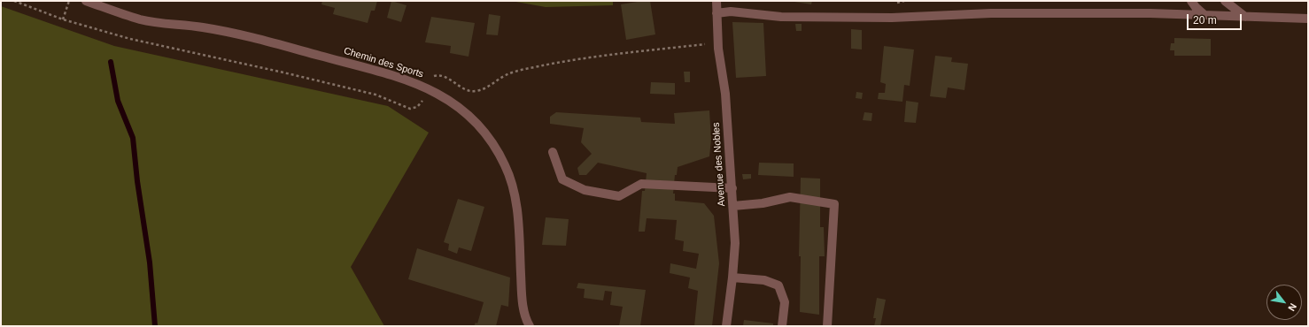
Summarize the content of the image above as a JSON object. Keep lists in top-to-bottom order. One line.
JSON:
{"streets":{"street":["Chemin des Sports","Avenue des Nobles"]},"scale_bar":"20 m","north":"bottom right"}
